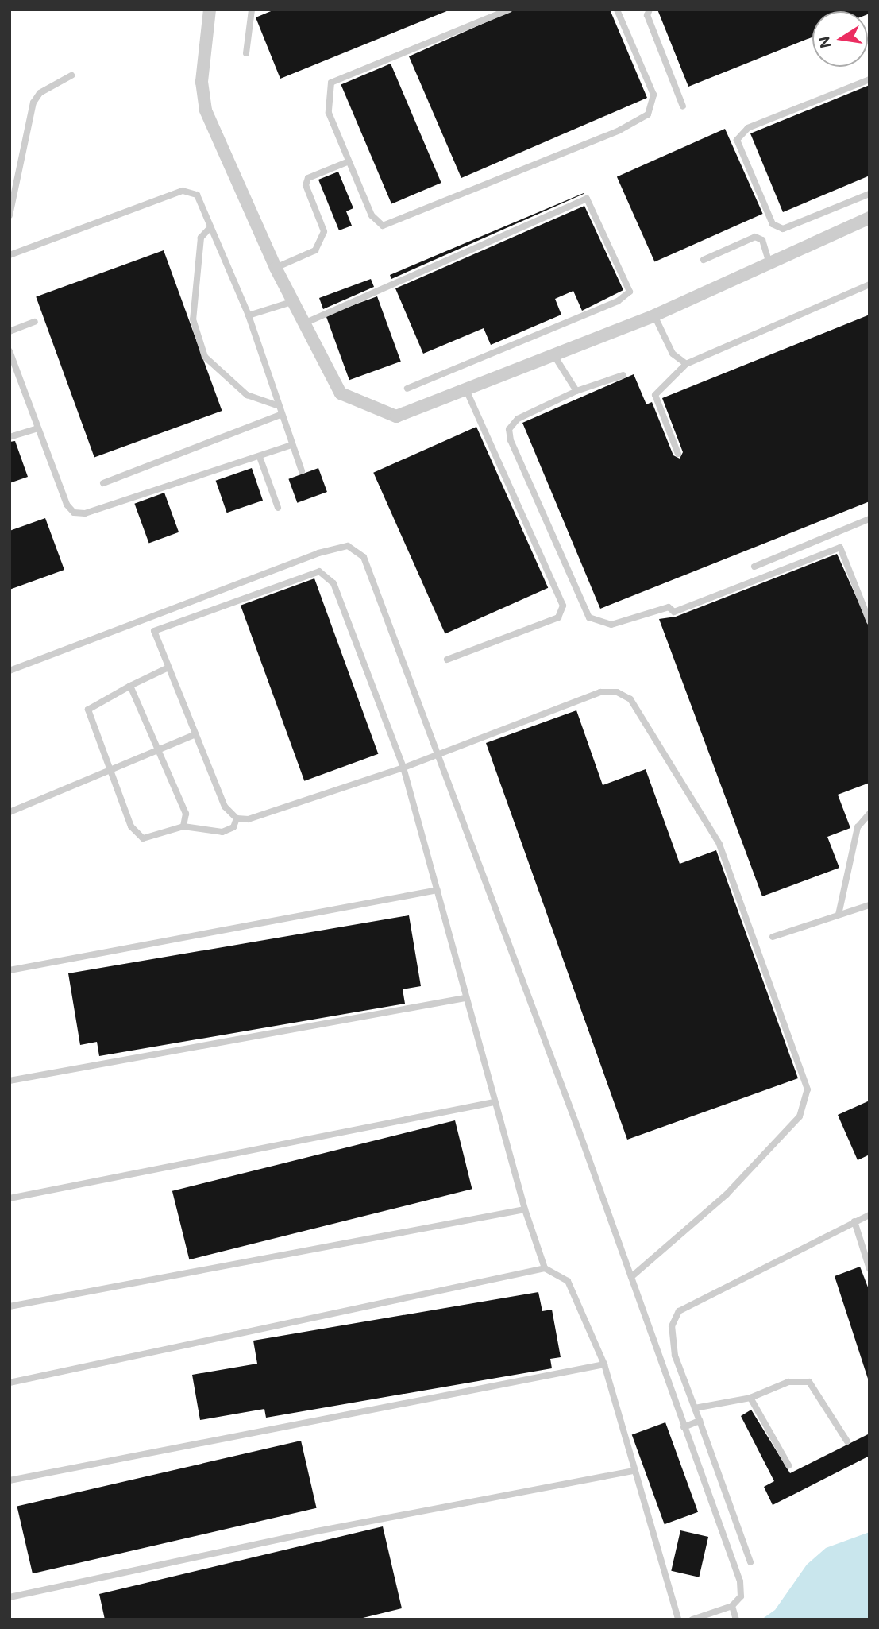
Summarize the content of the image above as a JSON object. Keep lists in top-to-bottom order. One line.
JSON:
{"north":"left"}
